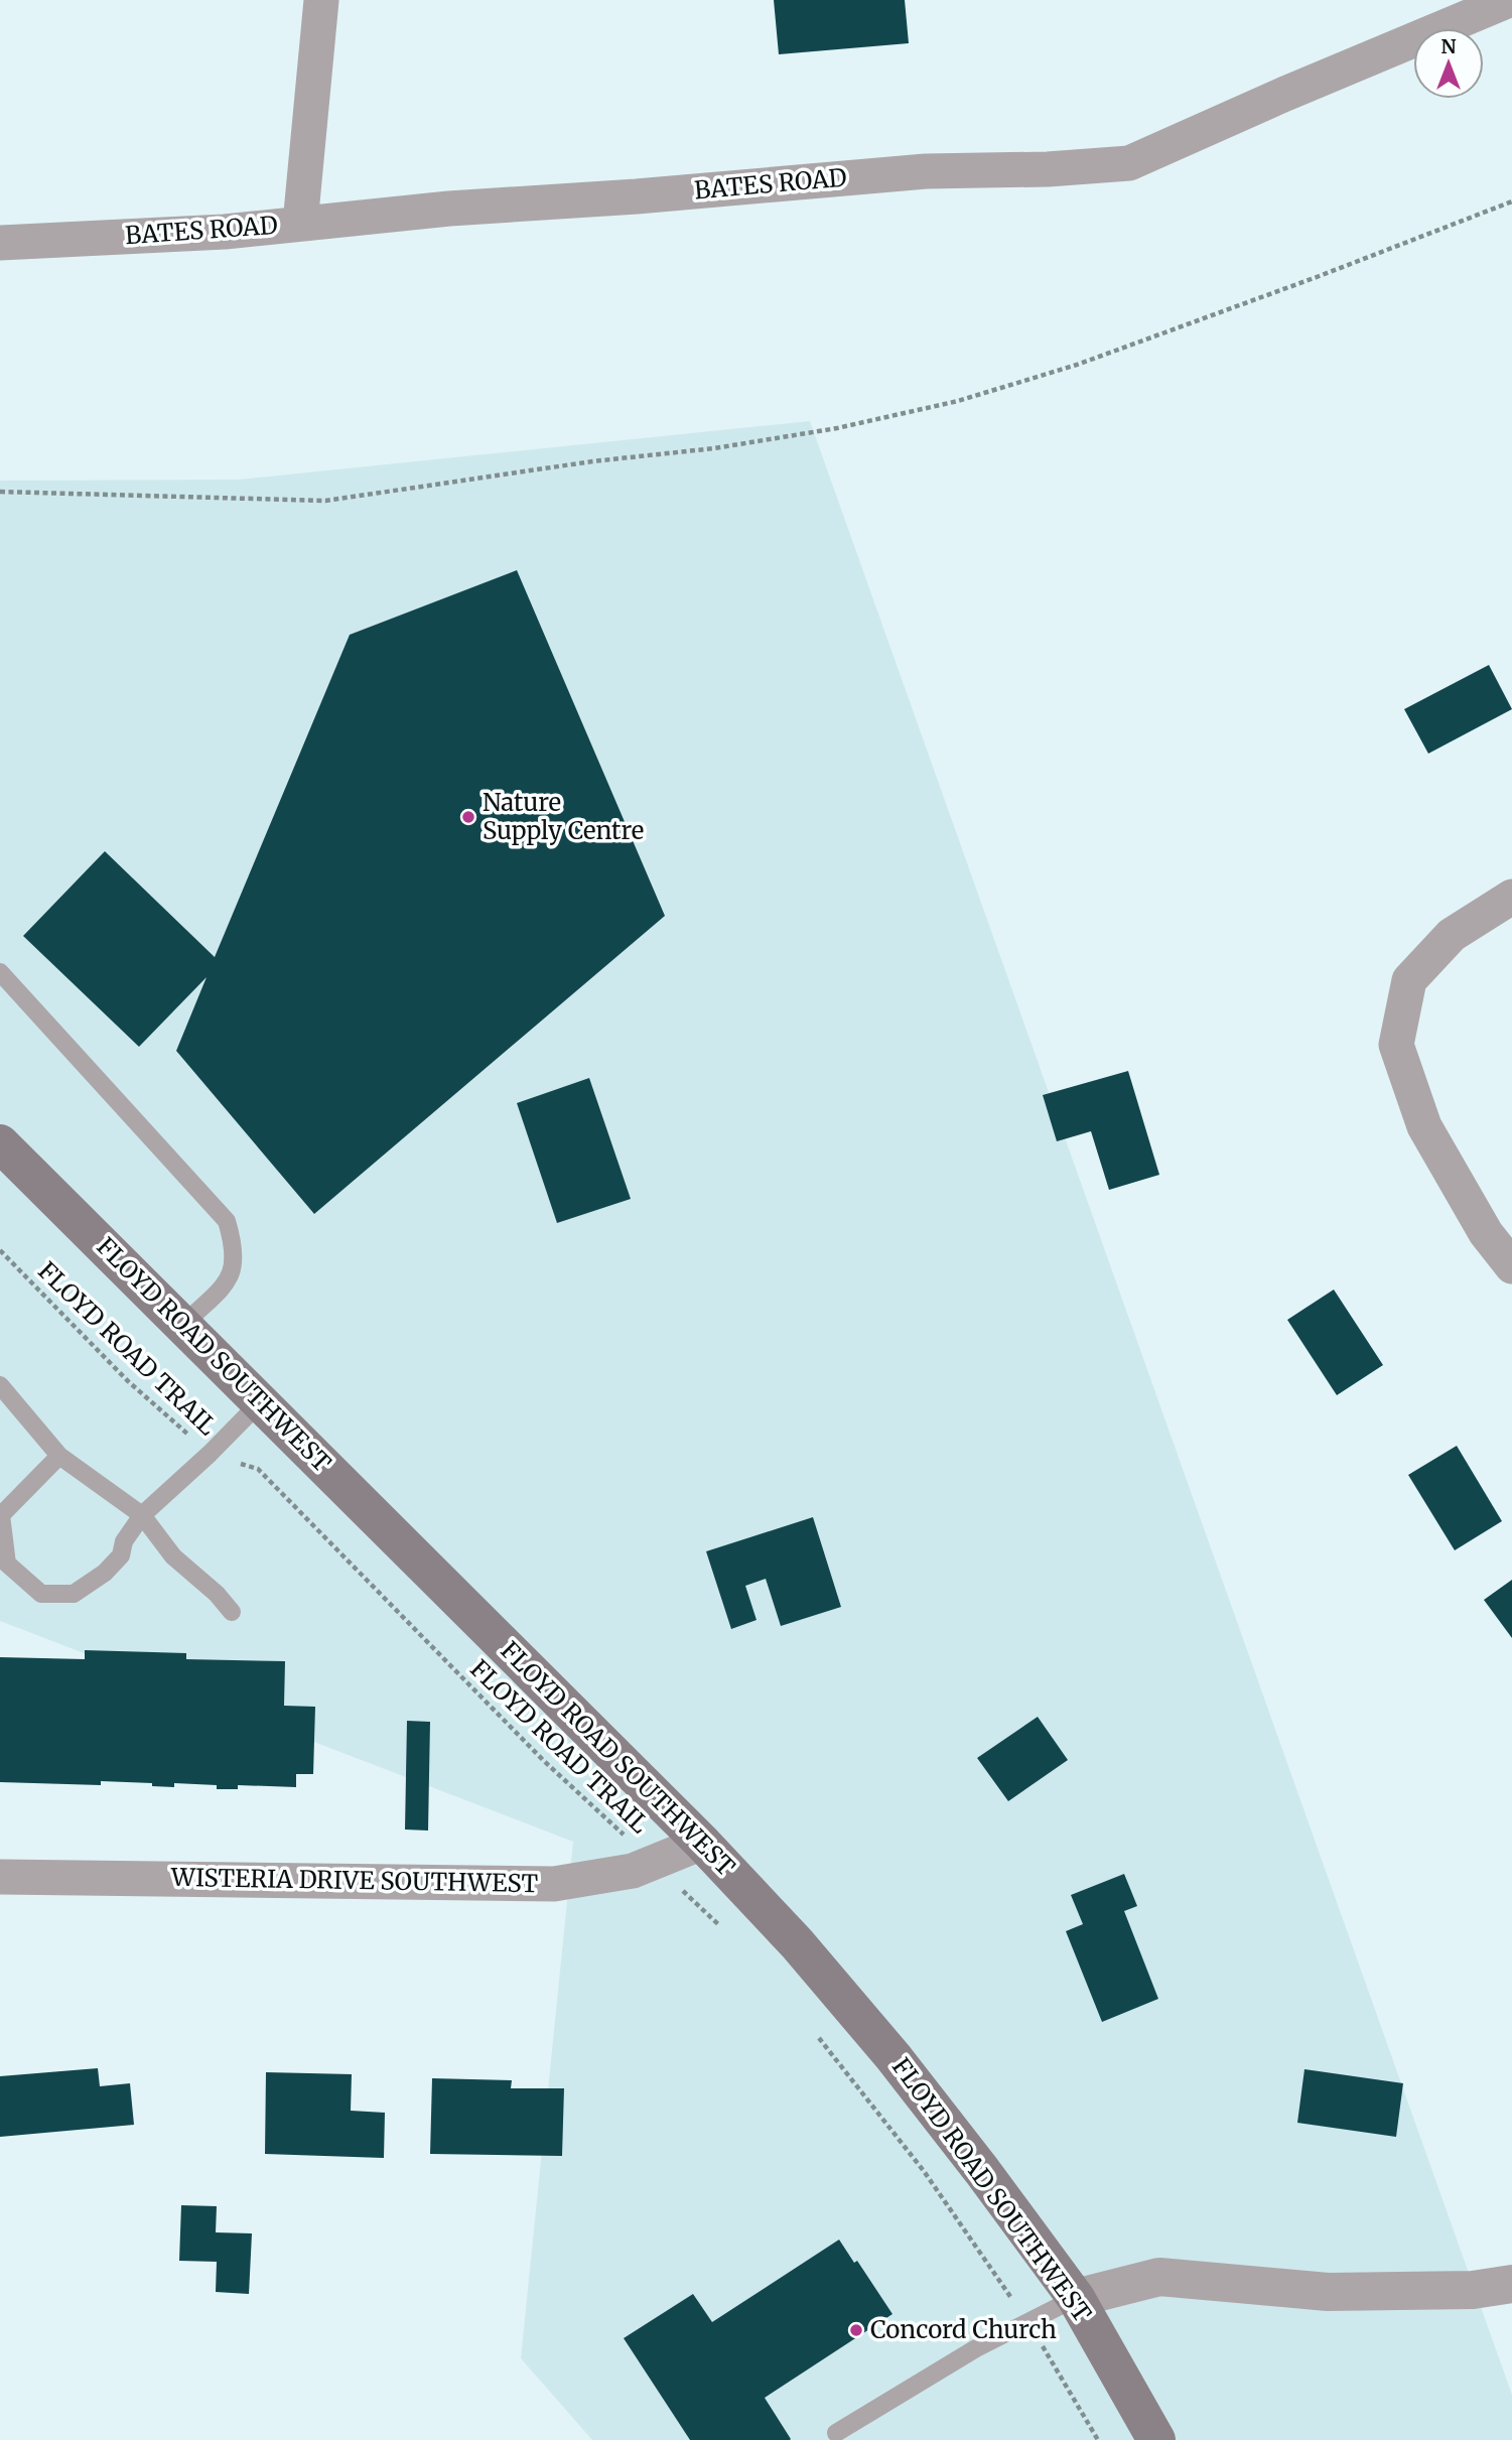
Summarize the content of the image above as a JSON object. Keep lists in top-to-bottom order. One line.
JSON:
{"streets":{"main road":["FLOYD ROAD SOUTHWEST"],"street":["BATES ROAD","WISTERIA DRIVE SOUTHWEST"],"path":["FLOYD ROAD TRAIL"]},"crossings":[["FLOYD ROAD TRAIL","WISTERIA DRIVE SOUTHWEST"],["FLOYD ROAD SOUTHWEST","WISTERIA DRIVE SOUTHWEST"]],"places":["Nature Supply Centre","Concord Church"],"north":"top"}
